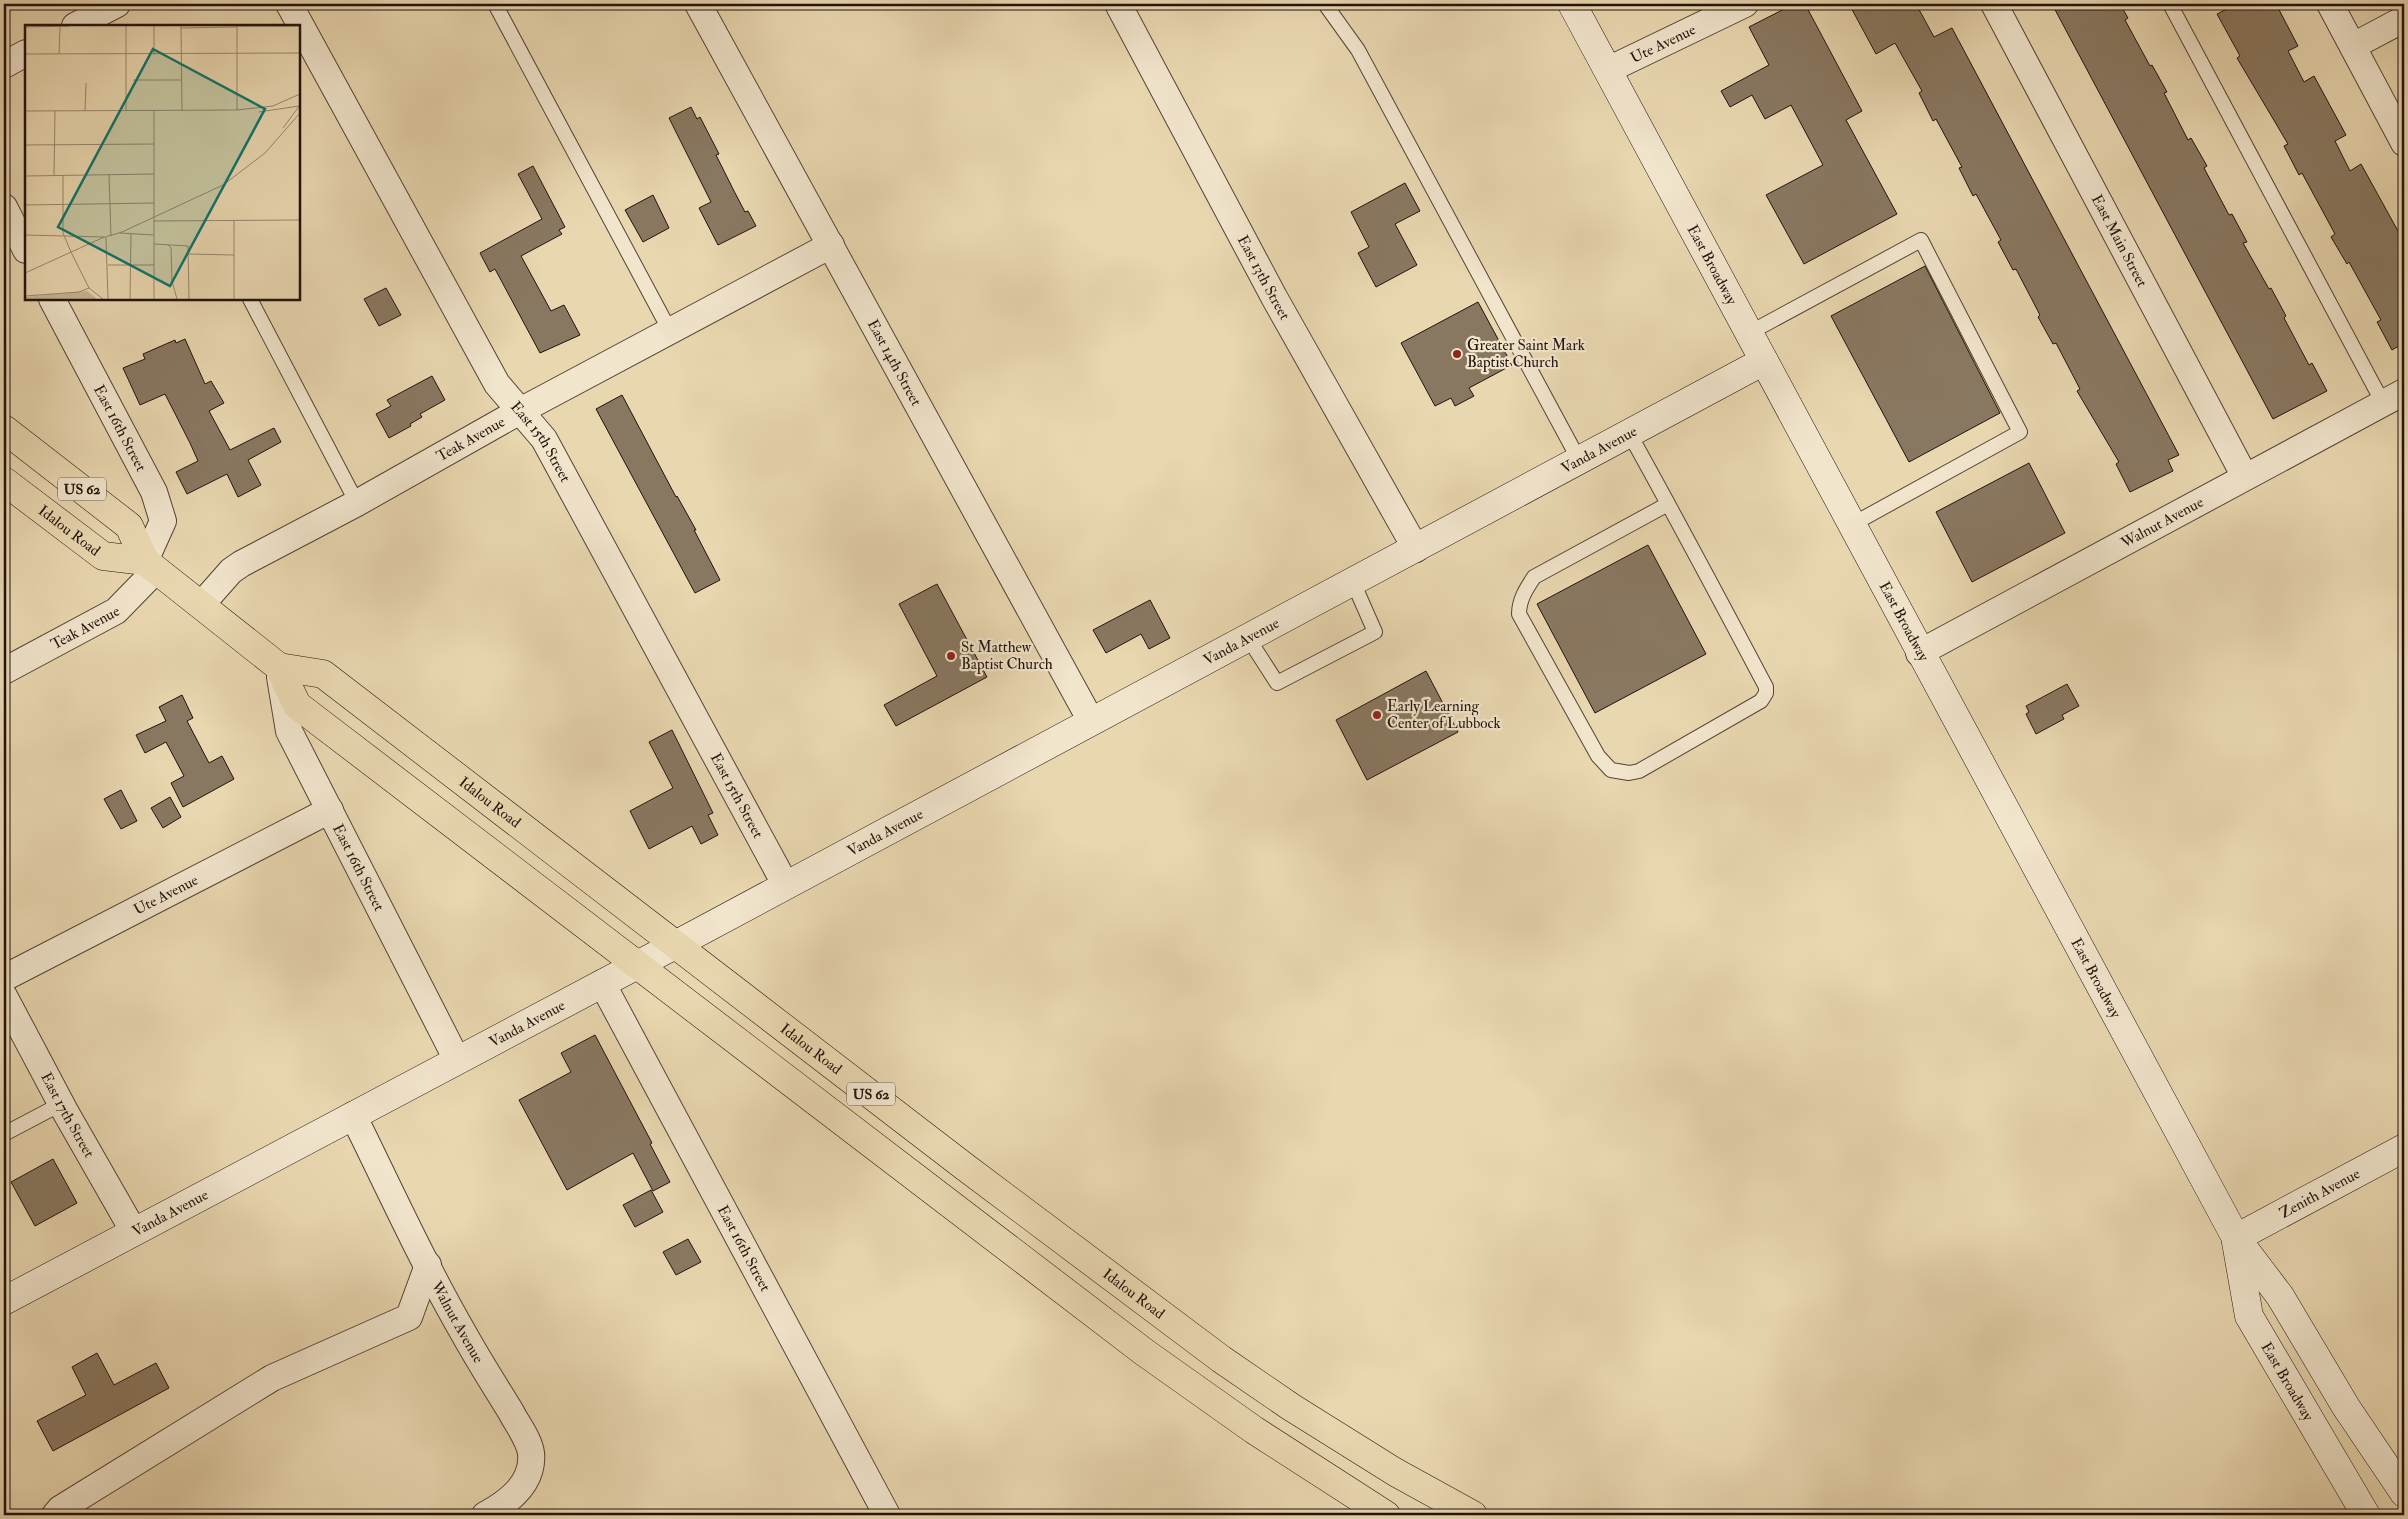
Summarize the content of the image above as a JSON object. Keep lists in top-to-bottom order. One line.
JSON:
{"streets":{"main road":["US 62","Idalou Road"],"street":["Ute Avenue","East Main Street","East Broadway","East 13th Street","East 14th Street","East 16th Street","Teak Avenue","East 15th Street","Vanda Avenue","Walnut Avenue","East 17th Street","Zenith Avenue"]},"crossings":[["Ute Avenue","East Broadway"],["Ute Avenue","East 16th Street"],["East Main Street","Walnut Avenue"],["East Broadway","Vanda Avenue"],["East Broadway","Walnut Avenue"],["East Broadway","Zenith Avenue"],["East 13th Street","Vanda Avenue"],["East 14th Street","Teak Avenue"],["East 14th Street","Vanda Avenue"],["East 16th Street","Teak Avenue"],["East 16th Street","Vanda Avenue"],["East 16th Street","Idalou Road"],["Teak Avenue","East 15th Street"],["Teak Avenue","Idalou Road"],["East 15th Street","Vanda Avenue"],["Vanda Avenue","Walnut Avenue"],["Vanda Avenue","Idalou Road"],["Vanda Avenue","East 17th Street"]],"places":["Greater Saint Mark Baptist Church","St Matthew Baptist Church","Early Learning Center of Lubbock"]}
